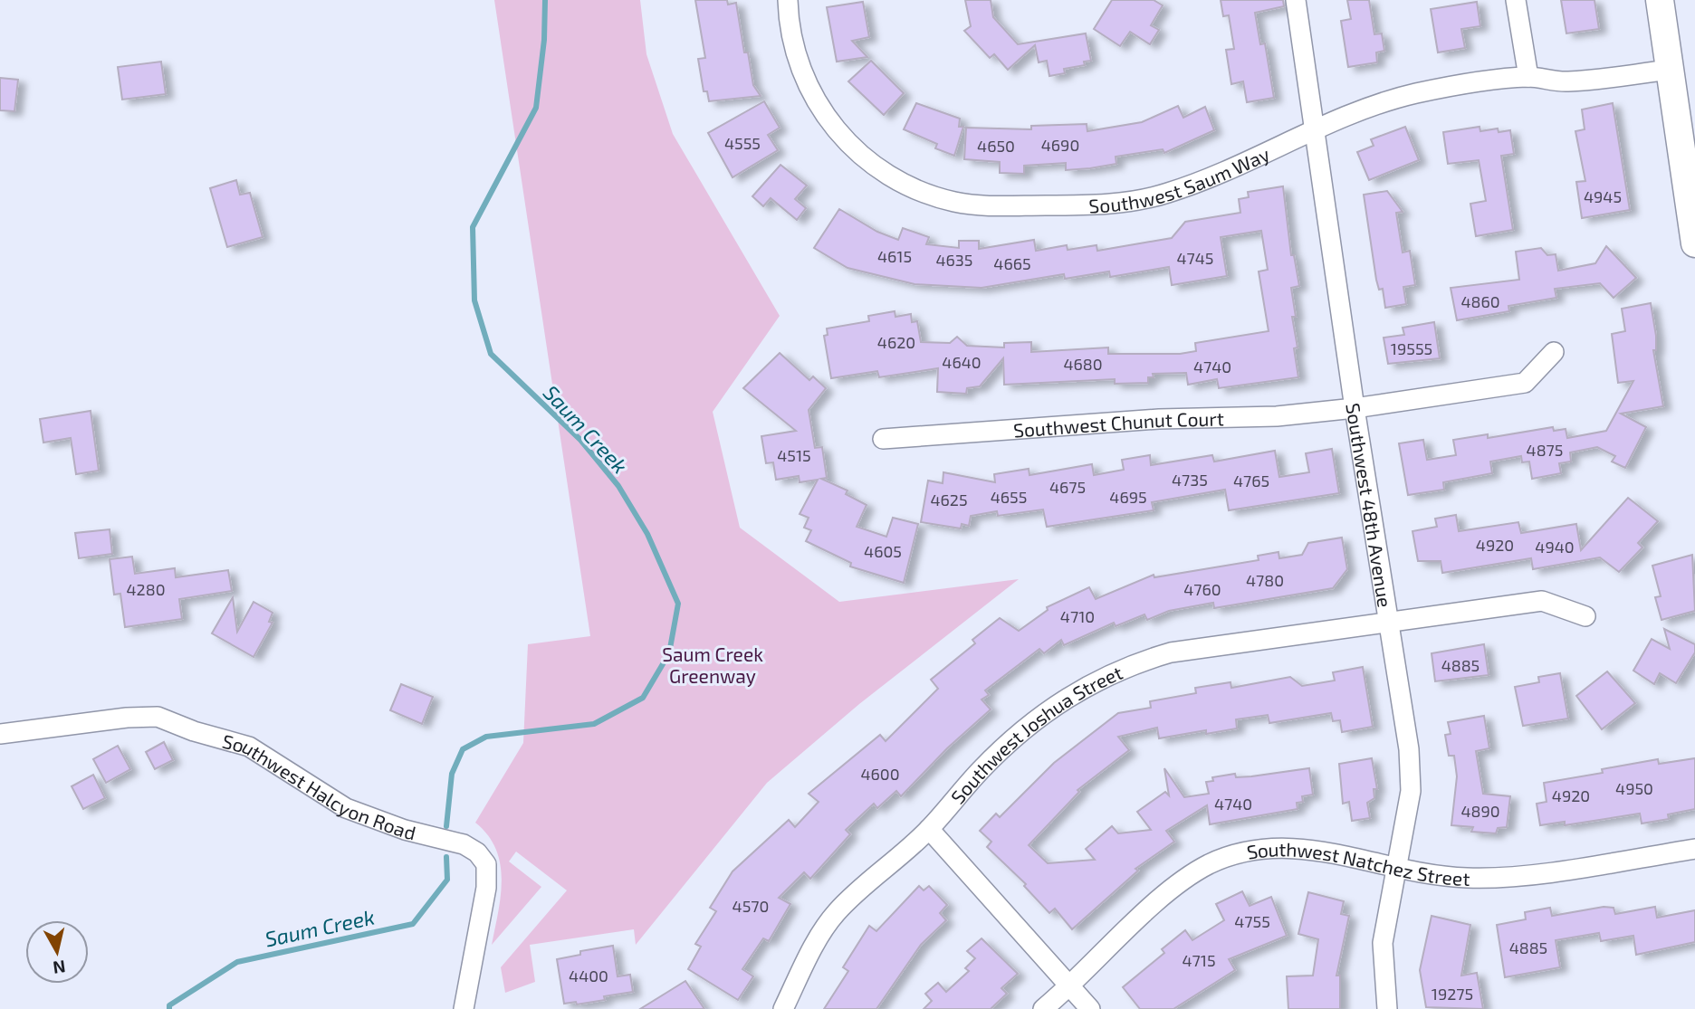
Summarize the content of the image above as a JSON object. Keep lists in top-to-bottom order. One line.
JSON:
{"streets":{"street":["Southwest Saum Way","Southwest Chunut Court","Southwest 48th Avenue","Southwest Joshua Street","Southwest Halcyon Road","Southwest Natchez Street"]},"crossings":[["Southwest Saum Way","Southwest 48th Avenue"],["Southwest Chunut Court","Southwest 48th Avenue"],["Southwest 48th Avenue","Southwest Joshua Street"],["Southwest 48th Avenue","Southwest Natchez Street"]],"water":["Saum Creek"],"parks":["Saum Creek Greenway"],"house_numbers":["4555","4690","4650","4945","4615","4745","4635","4665","4860","4620","19555","4640","4680","4740","4875","4515","4735","4765","4675","4655","4695","4625","4920","4940","4605","4780","4280","4760","4710","4885","4600","4950","4920","4740","4890","4570","4755","4885","4715","4400","19275"],"north":"bottom"}
